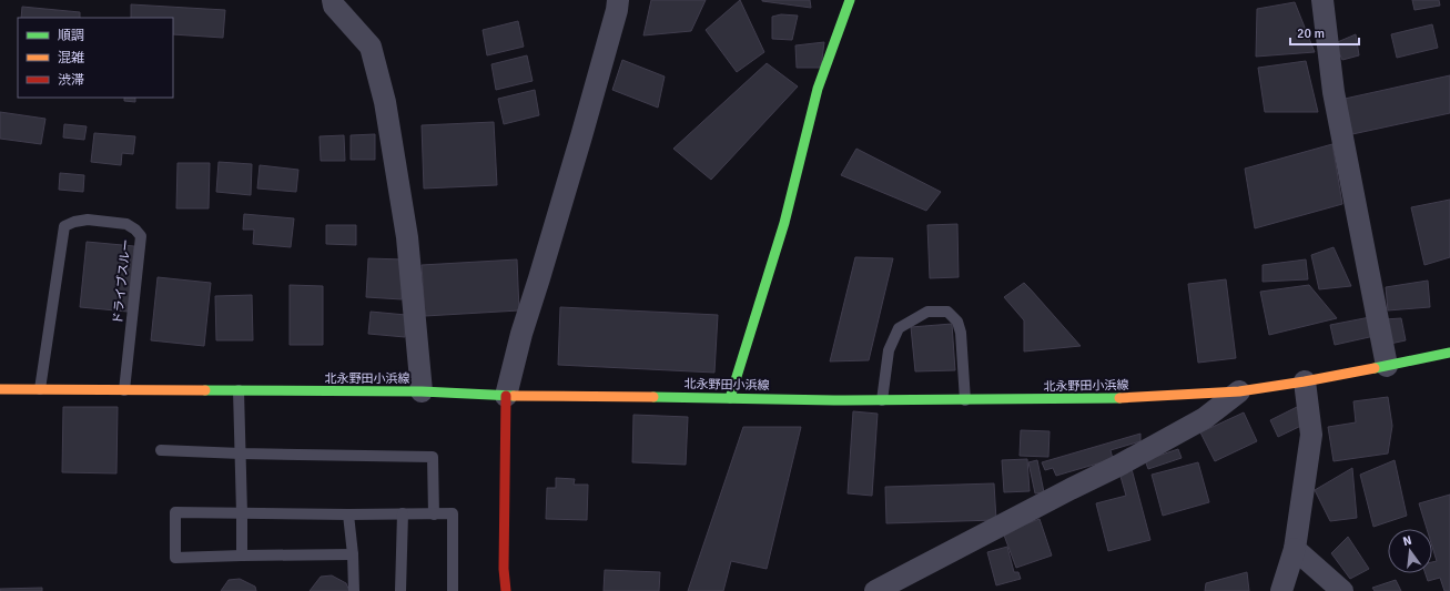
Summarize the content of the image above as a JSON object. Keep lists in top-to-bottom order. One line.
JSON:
{"streets":{"main road":["北永野田小浜線"],"lane":["ドライブスルー"]},"crossings":[["ドライブスルー","北永野田小浜線"]],"legend":["順調","混雑","渋滞"],"scale_bar":"20 m","north":"top"}
